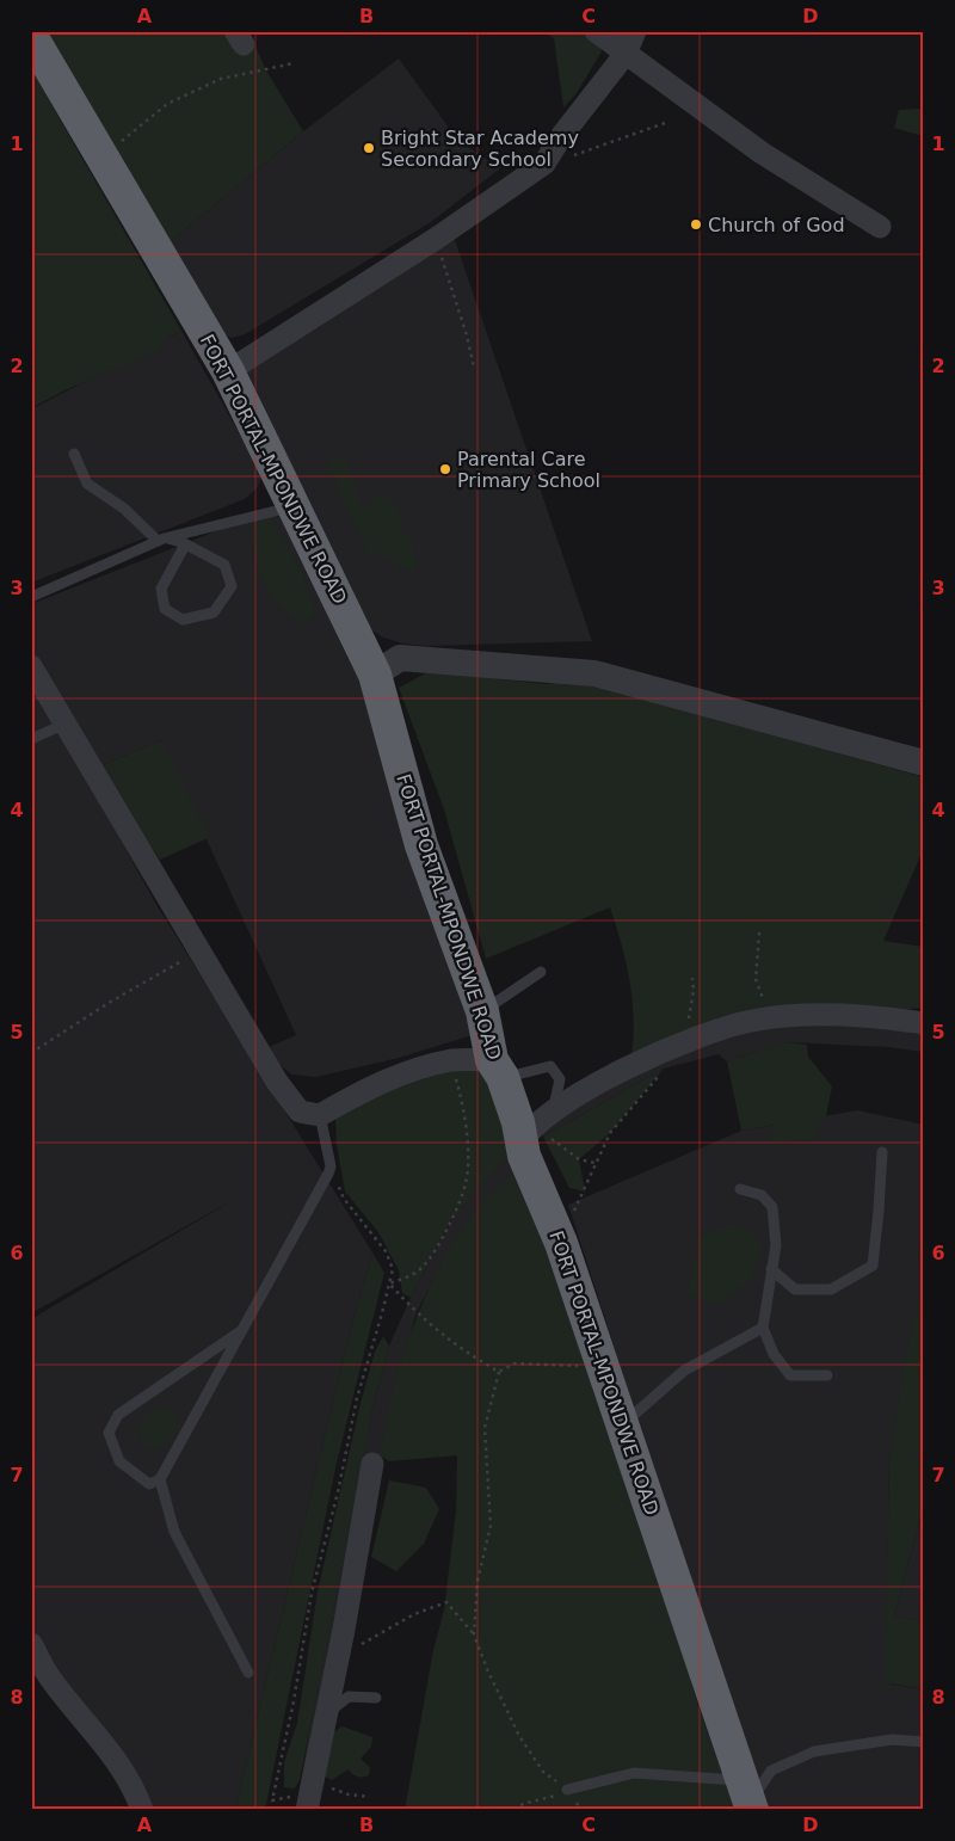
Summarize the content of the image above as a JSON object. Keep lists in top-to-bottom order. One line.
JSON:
{"streets":{"highway":["FORT PORTAL-MPONDWE ROAD"]},"places":["Bright Star Academy Secondary School","Church of God","Parental Care Primary School"],"grid":{"columns":["A","B","C","D"],"rows":["1","2","3","4","5","6","7","8"]}}
